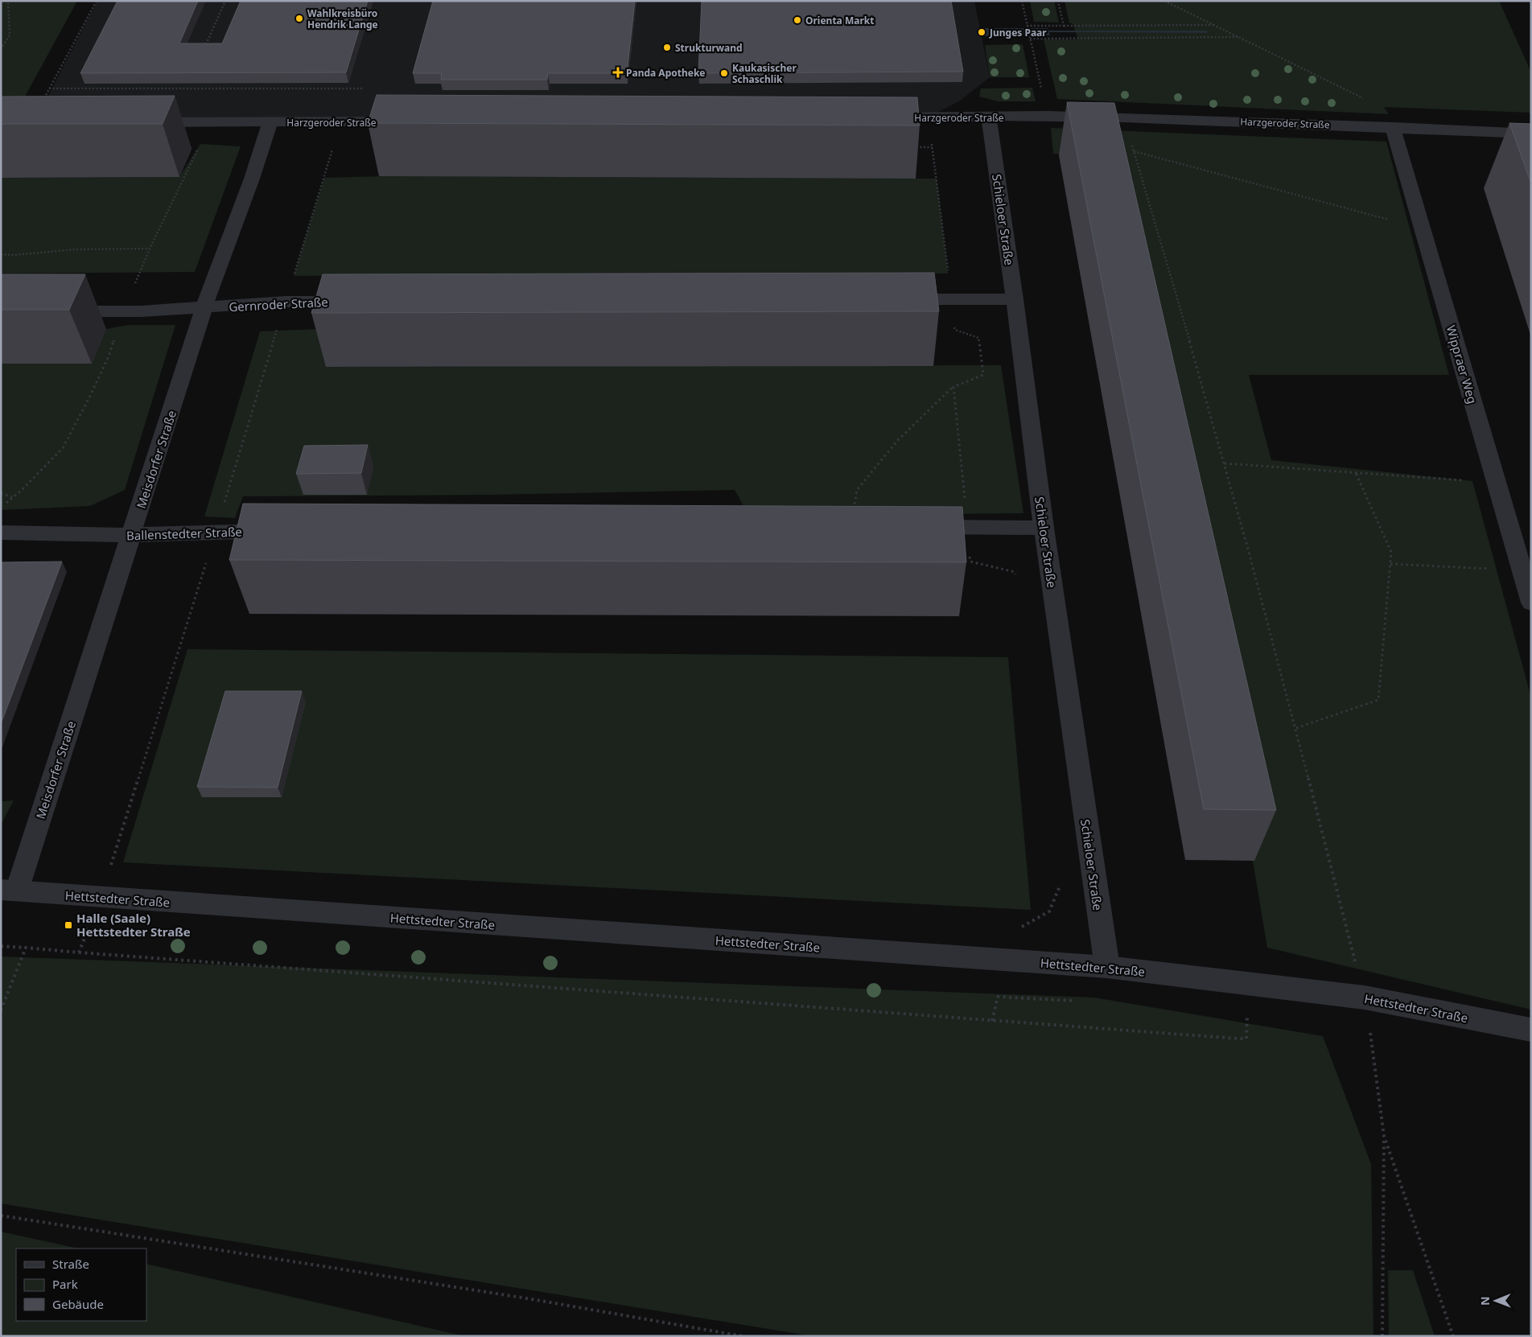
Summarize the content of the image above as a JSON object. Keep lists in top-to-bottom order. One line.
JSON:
{"streets":{"street":["Harzgeroder Straße","Schieloer Straße","Gernroder Straße","Wippraer Weg","Meisdorfer Straße","Ballenstedter Straße","Hettstedter Straße"]},"crossings":[["Harzgeroder Straße","Schieloer Straße"],["Harzgeroder Straße","Wippraer Weg"],["Harzgeroder Straße","Meisdorfer Straße"],["Schieloer Straße","Hettstedter Straße"],["Gernroder Straße","Meisdorfer Straße"],["Meisdorfer Straße","Ballenstedter Straße"],["Meisdorfer Straße","Hettstedter Straße"]],"places":{"other":["Wahlkreisbüro Hendrik Lange","Orienta Markt","Junges Paar","Strukturwand","Kaukasischer Schaschlik"],"health":["Panda Apotheke"],"transit":["Halle (Saale) Hettstedter Straße"]},"legend":["Straße","Park","Gebäude"],"north":"left"}
